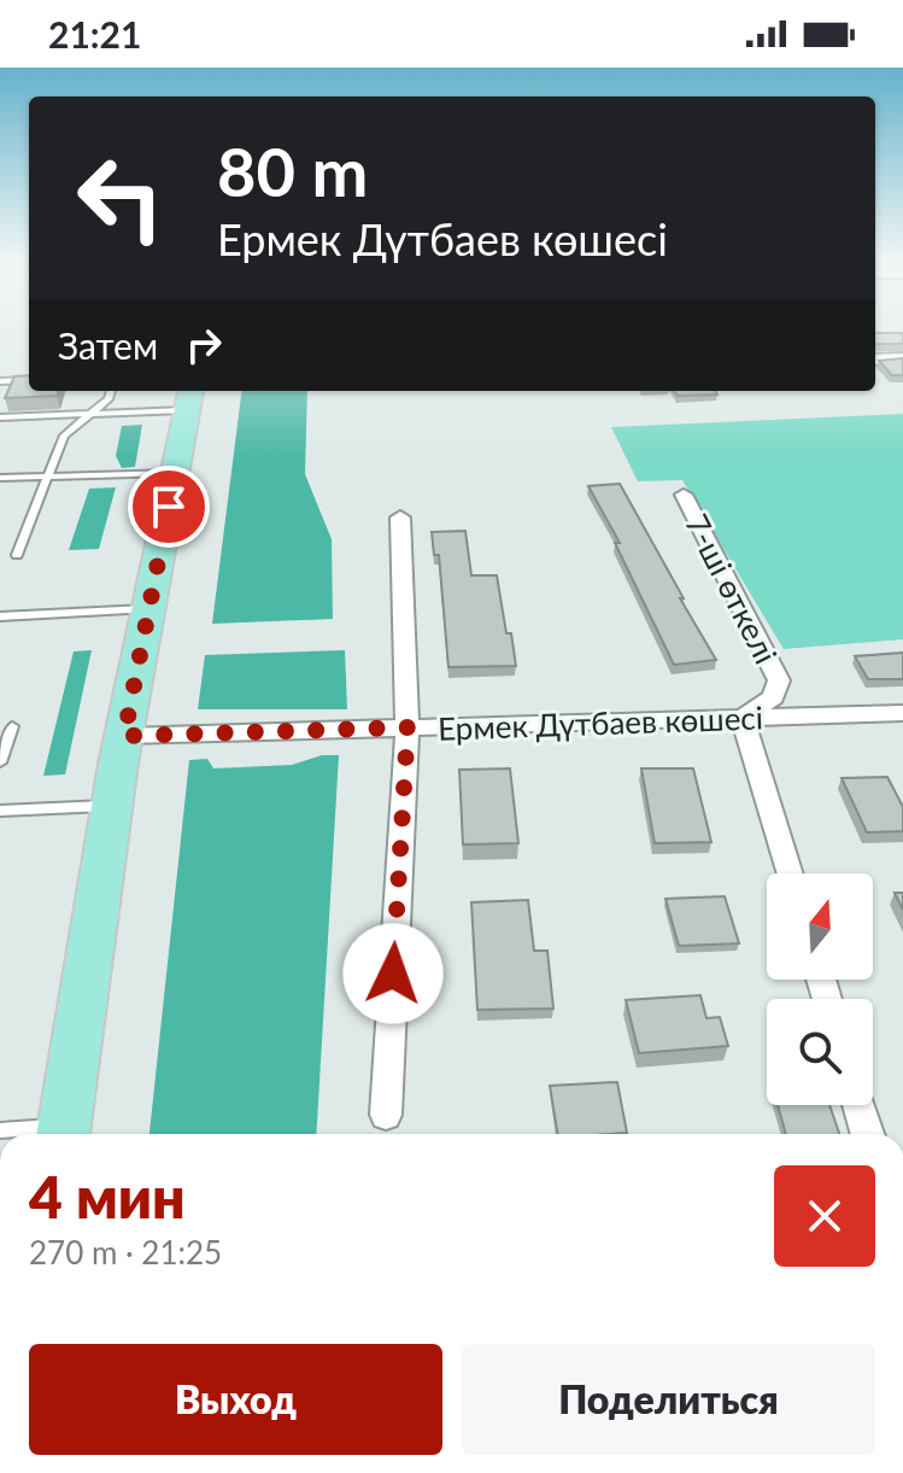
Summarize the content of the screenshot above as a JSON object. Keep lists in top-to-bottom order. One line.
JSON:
{"streets":{"street":["7-шi өткелi","Ермек Дүтбаев көшесi"]},"crossings":[["7-шi өткелi","Ермек Дүтбаев көшесi"]],"north":"top","page":{"status":"21:21","turn":["80 m","Ермек Дүтбаев көшесi"],"then":"Затем","heading":["4 мин","270 m · 21:25"],"buttons":["Выход","Поделиться"]}}
